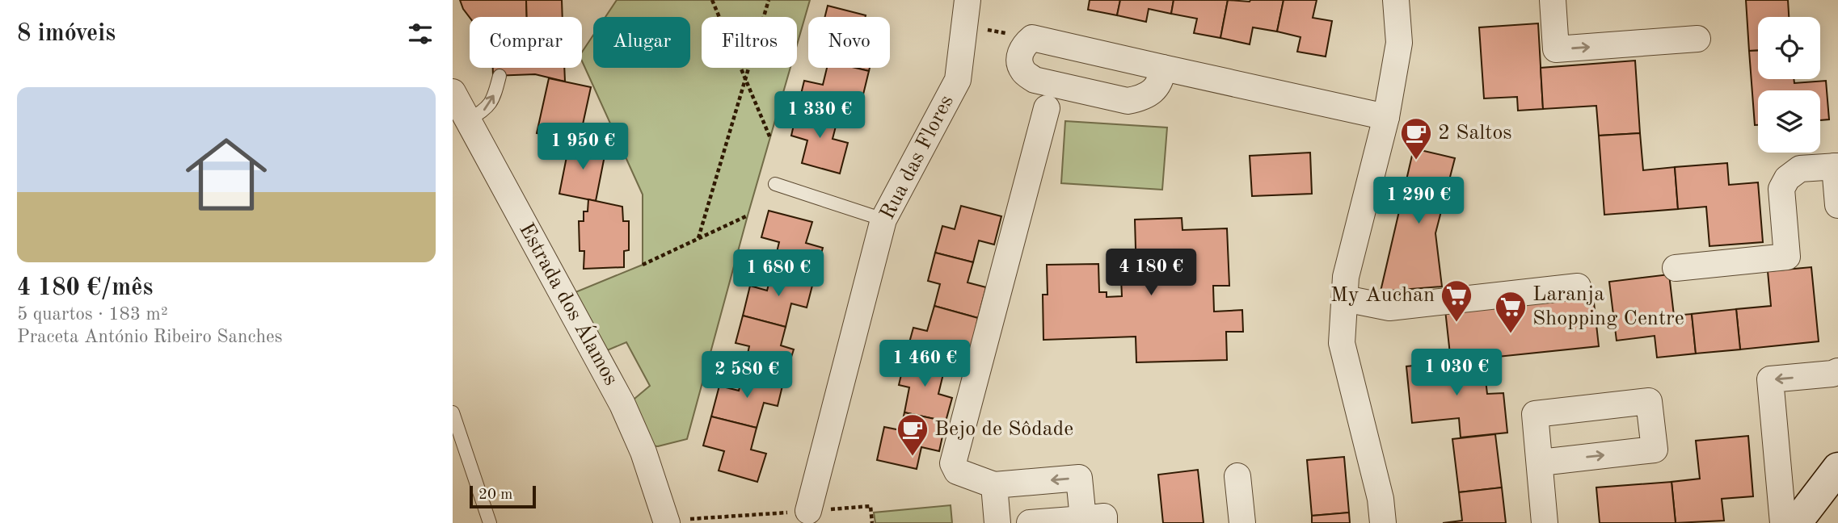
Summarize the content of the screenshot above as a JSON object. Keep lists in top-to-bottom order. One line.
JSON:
{"streets":{"street":["Rua das Flores","Estrada dos Álamos"]},"places":{"cafe":["2 Saltos","Bejo de Sôdade"],"supermarket":["My Auchan","Laranja Shopping Centre"]},"scale_bar":"20 m","page":{"heading":"8 imóveis","chip":["Comprar","Alugar","Filtros","Novo"],"list":[{"name":"4 180 €/mês","note":"5 quartos · 183 m² · Praceta António Ribeiro Sanches"}],"price":["1 330 €","1 950 €","1 290 €","4 180 €","1 680 €","1 460 €","1 030 €","2 580 €"],"scale":"20 m"}}
